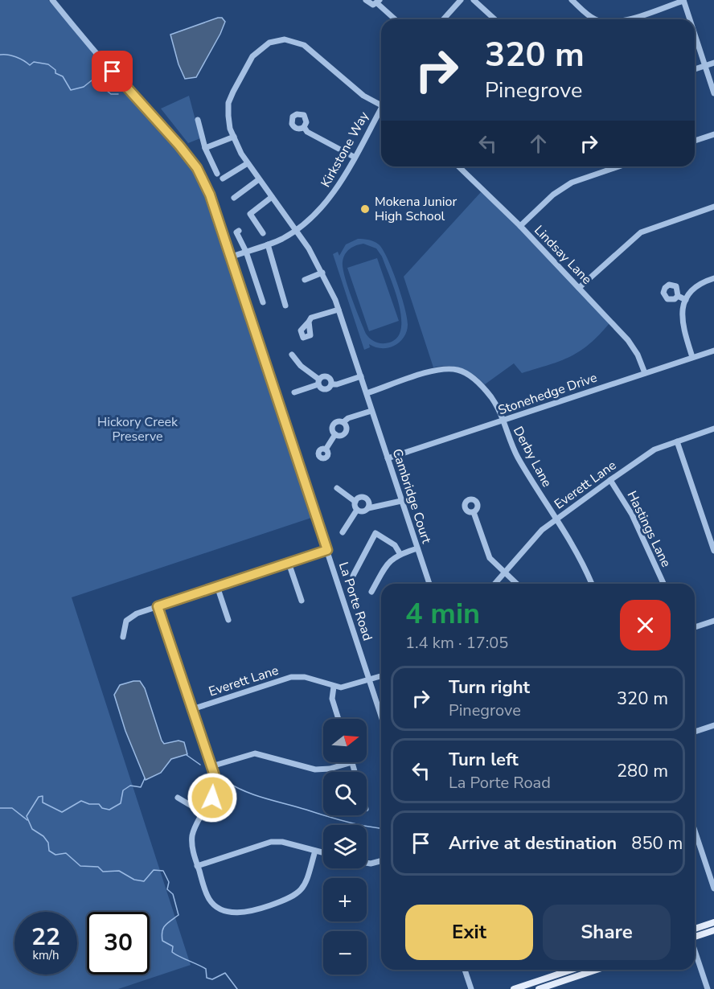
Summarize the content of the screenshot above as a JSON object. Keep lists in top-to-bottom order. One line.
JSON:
{"streets":{"street":["Kirkstone Way","Lindsay Lane","Stonehedge Drive","Derby Lane","Everett Lane","Cambridge Court","Hastings Lane","La Porte Road"]},"crossings":[["Kirkstone Way","Cambridge Court"],["Kirkstone Way","La Porte Road"],["Lindsay Lane","Stonehedge Drive"],["Stonehedge Drive","Derby Lane"],["Stonehedge Drive","Cambridge Court"],["Derby Lane","Everett Lane"],["Derby Lane","Cambridge Court"],["Everett Lane","Hastings Lane"],["Everett Lane","La Porte Road"]],"parks":["Hickory Creek Preserve"],"places":["Mokena Junior High School"],"north":"right","page":{"turn":["320 m","Pinegrove"],"heading":["4 min","1.4 km · 17:05"],"list":[{"name":"Turn right","note":"Pinegrove","value":"320 m"},{"name":"Turn left","note":"La Porte Road","value":"280 m"},{"name":"Arrive at destination","value":"850 m"}],"map_buttons":["+","−"],"buttons":["Exit","Share"],"speed":"22 km/h","limit":"30"}}
